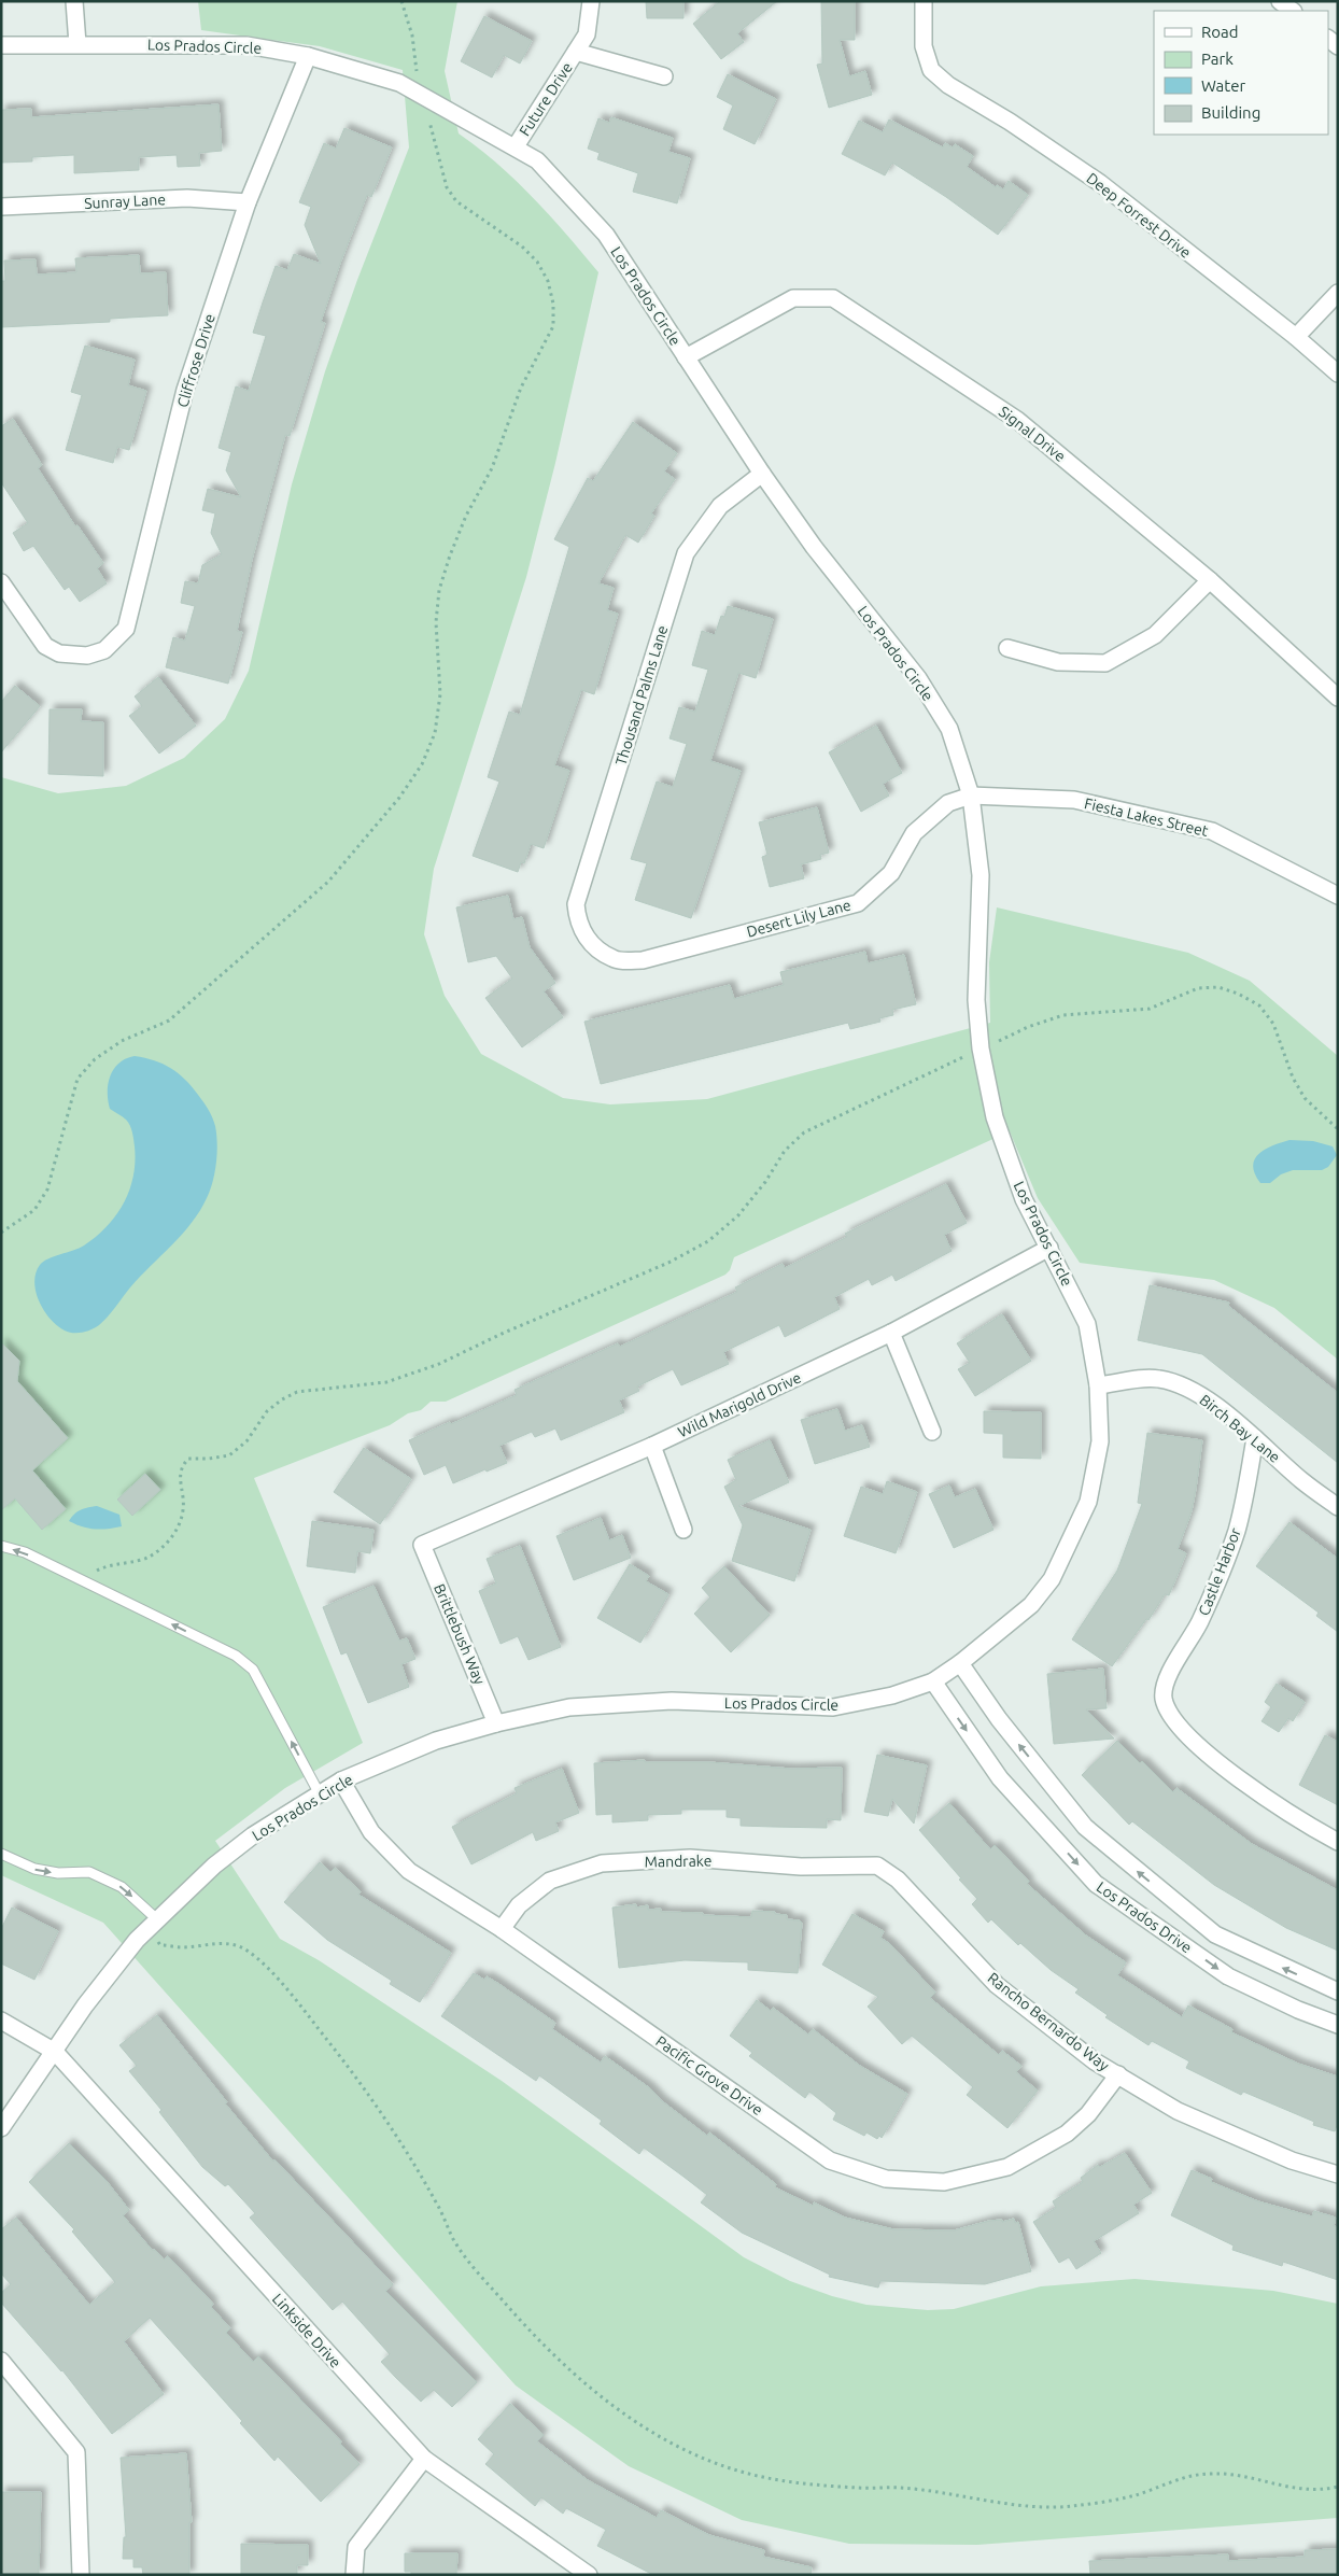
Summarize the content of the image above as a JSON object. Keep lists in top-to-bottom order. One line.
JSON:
{"streets":{"street":["Los Prados Circle","Future Drive","Sunray Lane","Deep Forrest Drive","Cliffrose Drive","Signal Drive","Thousand Palms Lane","Fiesta Lakes Street","Desert Lily Lane","Wild Marigold Drive","Birch Bay Lane","Castle Harbor","Brittlebush Way","Mandrake","Los Prados Drive","Rancho Bernardo Way","Pacific Grove Drive","Linkside Drive"]},"crossings":[["Los Prados Circle","Future Drive"],["Los Prados Circle","Cliffrose Drive"],["Los Prados Circle","Signal Drive"],["Los Prados Circle","Thousand Palms Lane"],["Los Prados Circle","Fiesta Lakes Street"],["Los Prados Circle","Desert Lily Lane"],["Los Prados Circle","Wild Marigold Drive"],["Los Prados Circle","Birch Bay Lane"],["Los Prados Circle","Brittlebush Way"],["Los Prados Circle","Los Prados Drive"],["Los Prados Circle","Pacific Grove Drive"],["Los Prados Circle","Linkside Drive"],["Sunray Lane","Cliffrose Drive"],["Thousand Palms Lane","Desert Lily Lane"],["Fiesta Lakes Street","Desert Lily Lane"],["Wild Marigold Drive","Brittlebush Way"],["Birch Bay Lane","Castle Harbor"],["Mandrake","Rancho Bernardo Way"],["Mandrake","Pacific Grove Drive"],["Rancho Bernardo Way","Pacific Grove Drive"]],"legend":["Road","Park","Water","Building"]}
